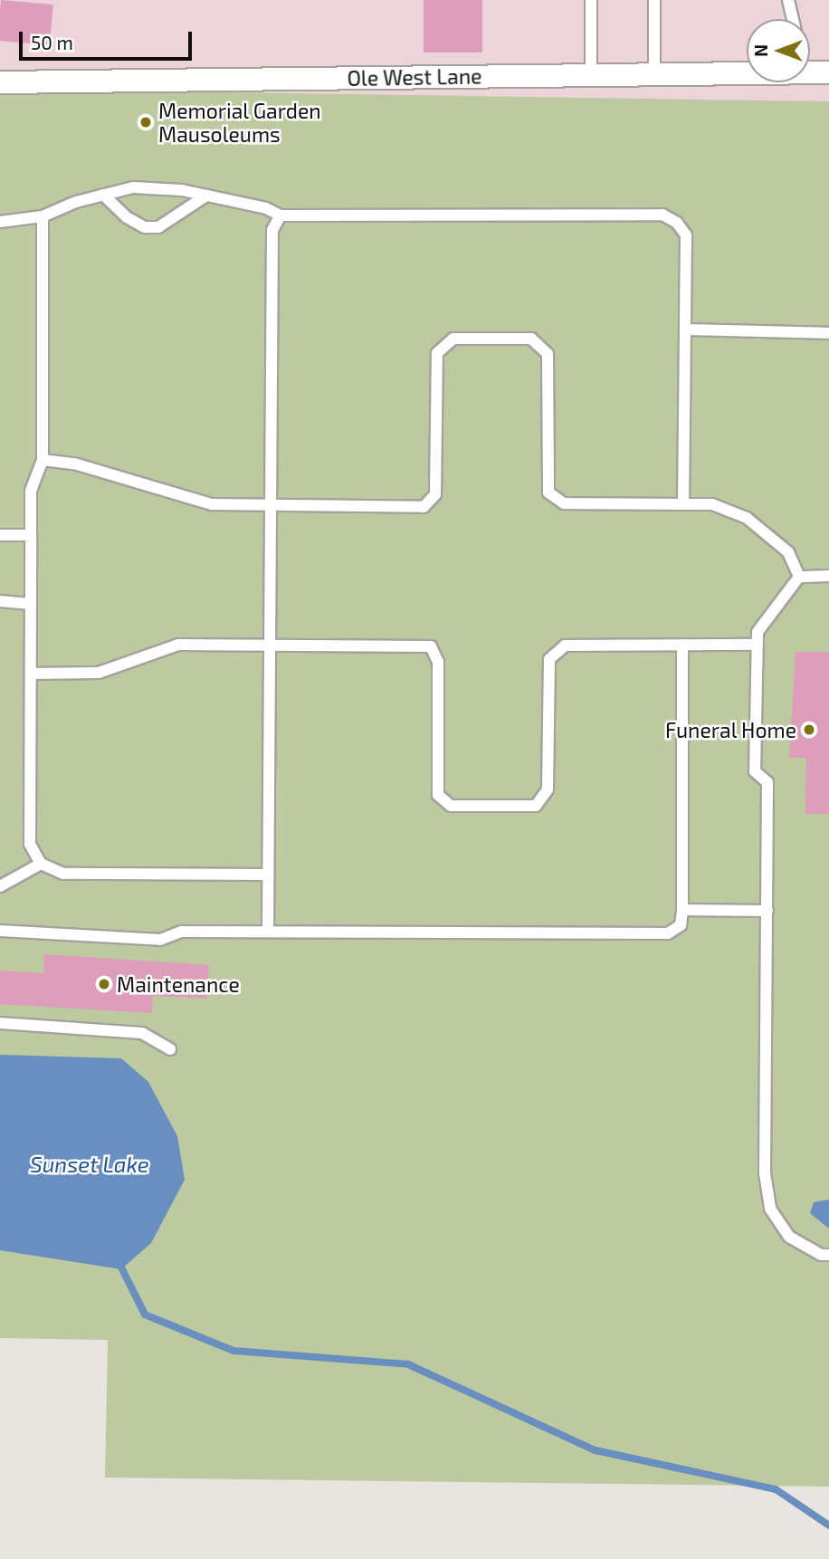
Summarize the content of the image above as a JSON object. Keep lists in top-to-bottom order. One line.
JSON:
{"streets":{"street":["Ole West Lane"]},"water":["Sunset Lake"],"places":["Memorial Garden Mausoleums","Funeral Home","Maintenance"],"scale_bar":"50 m","north":"left"}
